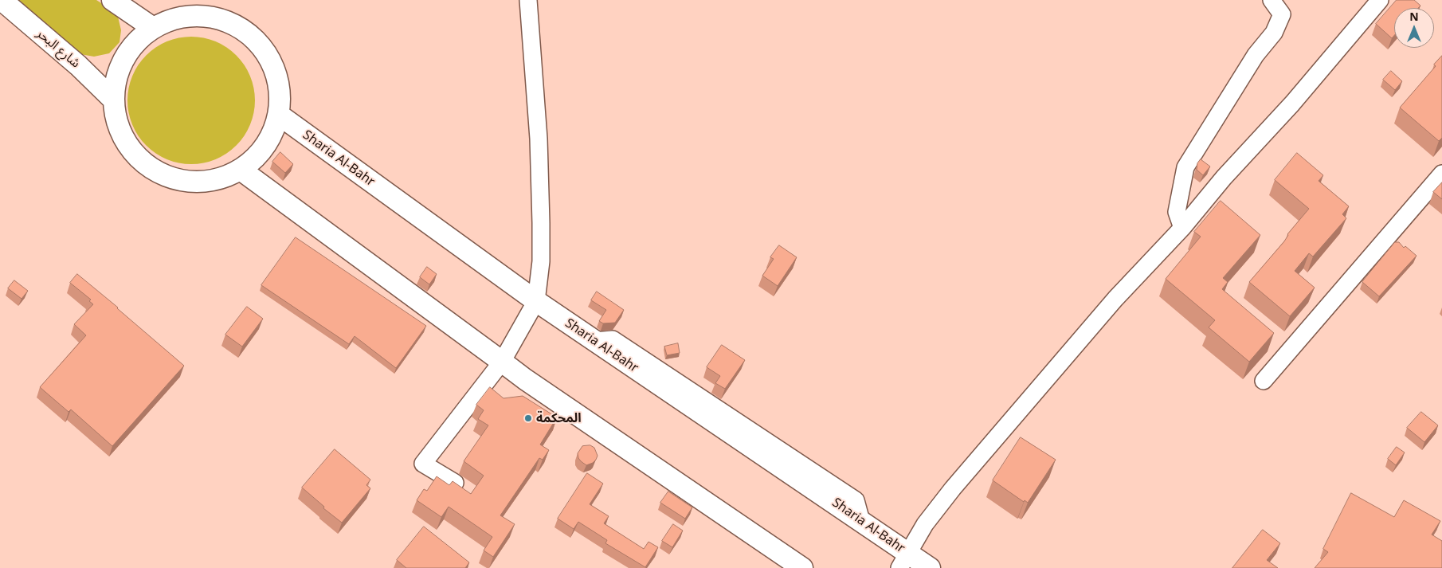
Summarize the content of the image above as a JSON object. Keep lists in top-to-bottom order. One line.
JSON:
{"streets":{"main road":["شارع البحر","Sharia Al-Bahr"]},"places":["المحكمة"],"north":"top"}
